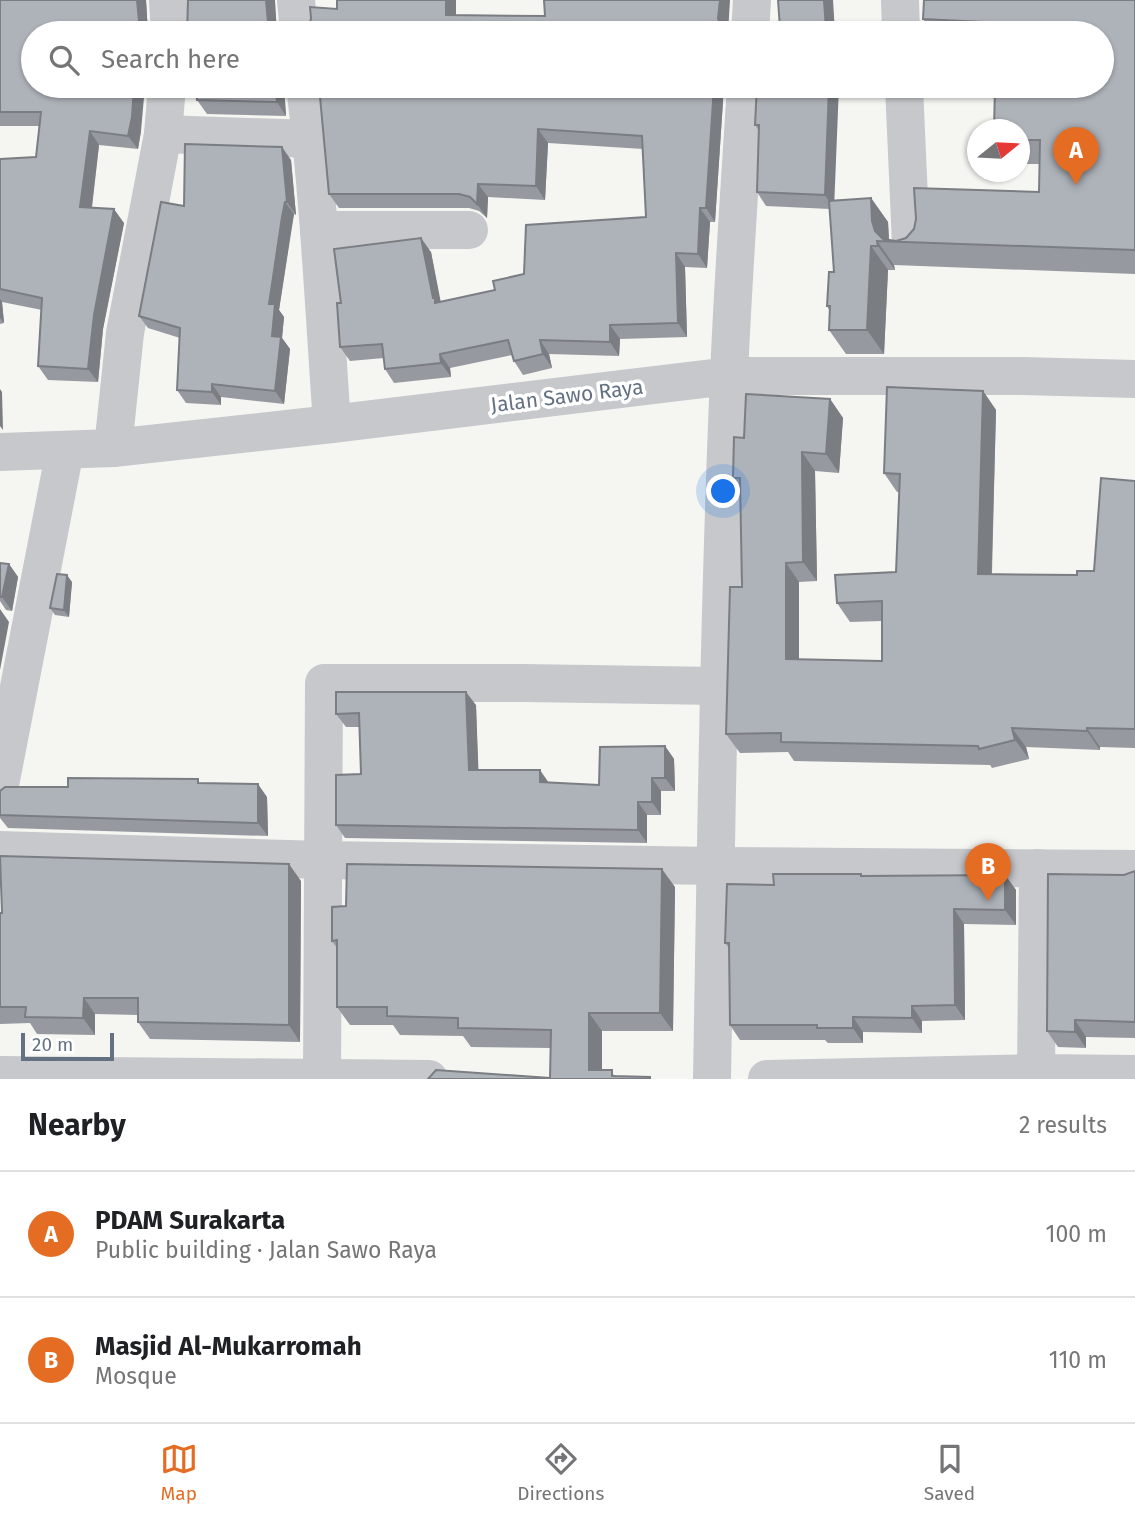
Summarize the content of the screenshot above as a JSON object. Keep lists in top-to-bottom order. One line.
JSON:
{"streets":{"street":["Jalan Sawo Raya"]},"scale_bar":"20 m","north":"right","page":{"search":"Search here","pins":["A","B"],"scale":"20 m","heading":["Nearby","2 results"],"list":[{"mark":"A","name":"PDAM Surakarta","note":"Public building · Jalan Sawo Raya","value":"100 m"},{"mark":"B","name":"Masjid Al-Mukarromah","note":"Mosque","value":"110 m"}],"nav":["Map","Directions","Saved"]}}
